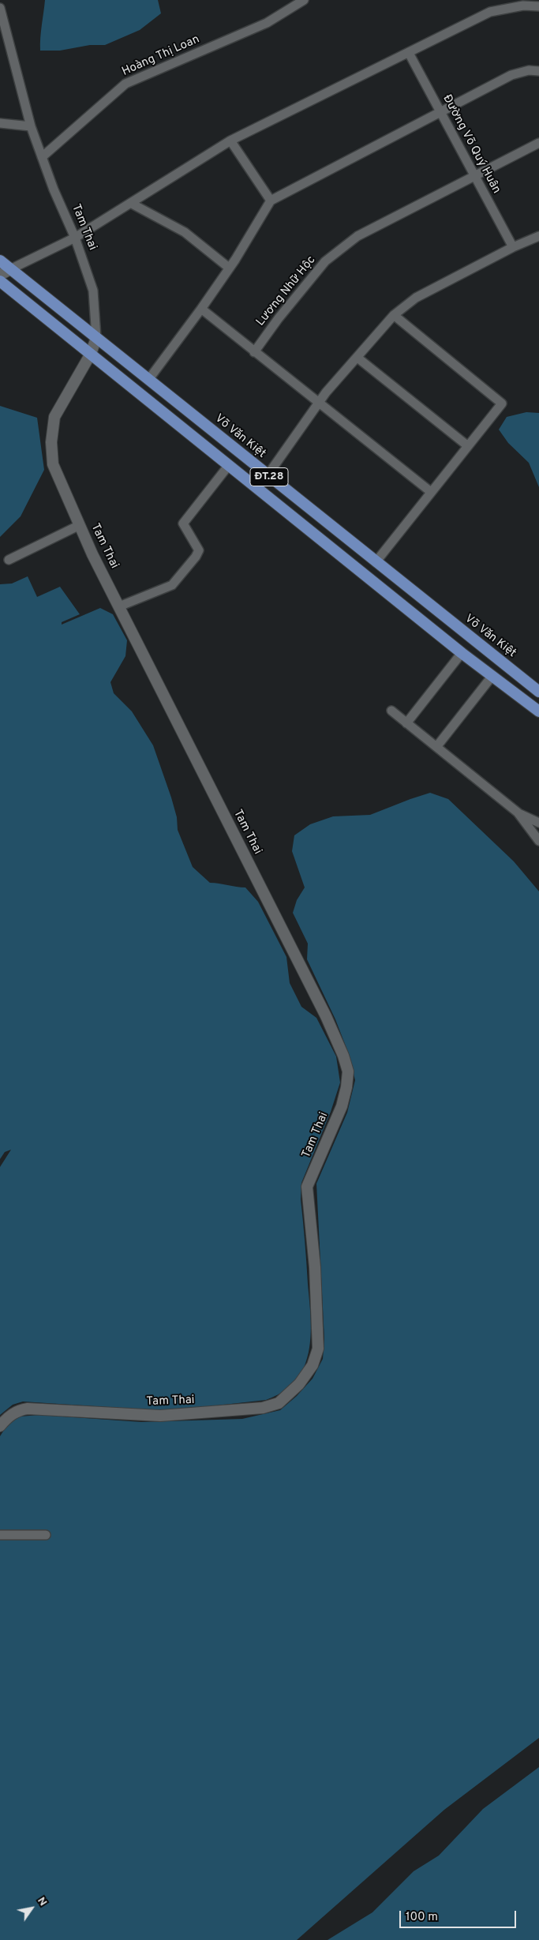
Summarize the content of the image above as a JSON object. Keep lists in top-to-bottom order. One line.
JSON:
{"streets":{"main road":["Võ Văn Kiệt","ĐT.28"],"street":["Hoàng Thị Loan","Đường Võ Quý Huân","Tam Thai","Lương Nhữ Hộc"]},"crossings":[["Hoàng Thị Loan","Tam Thai"],["Đường Võ Quý Huân","Lương Nhữ Hộc"],["Tam Thai","Võ Văn Kiệt"],["Tam Thai","ĐT.28"]],"scale_bar":"100 m","north":"top right"}
